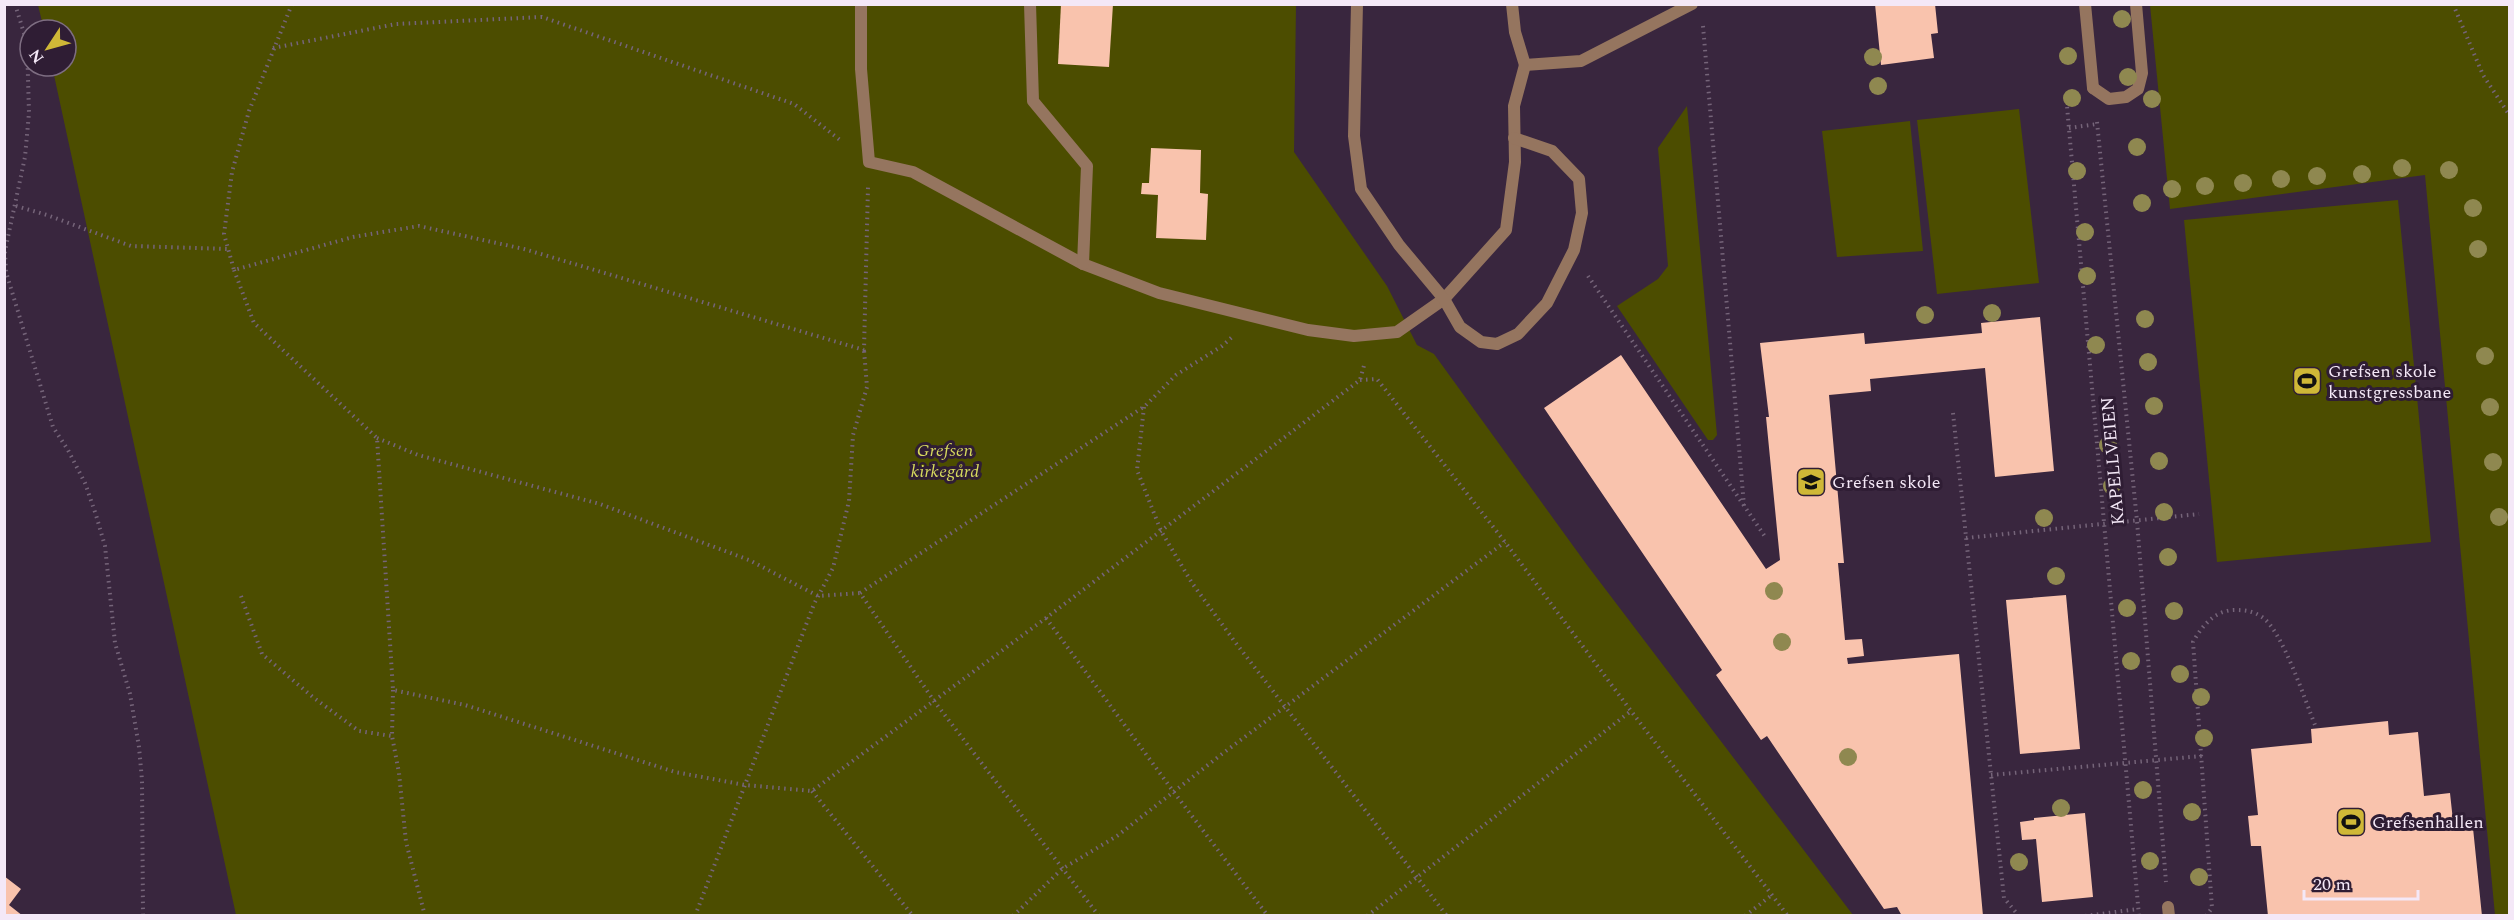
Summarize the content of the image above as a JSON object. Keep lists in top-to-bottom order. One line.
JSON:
{"streets":{"path":["KAPELLVEIEN"]},"parks":["Grefsen kirkegård"],"places":{"sports":["Grefsen skole kunstgressbane","Grefsenhallen"],"school or university":["Grefsen skole"]},"scale_bar":"20 m","north":"bottom left"}
